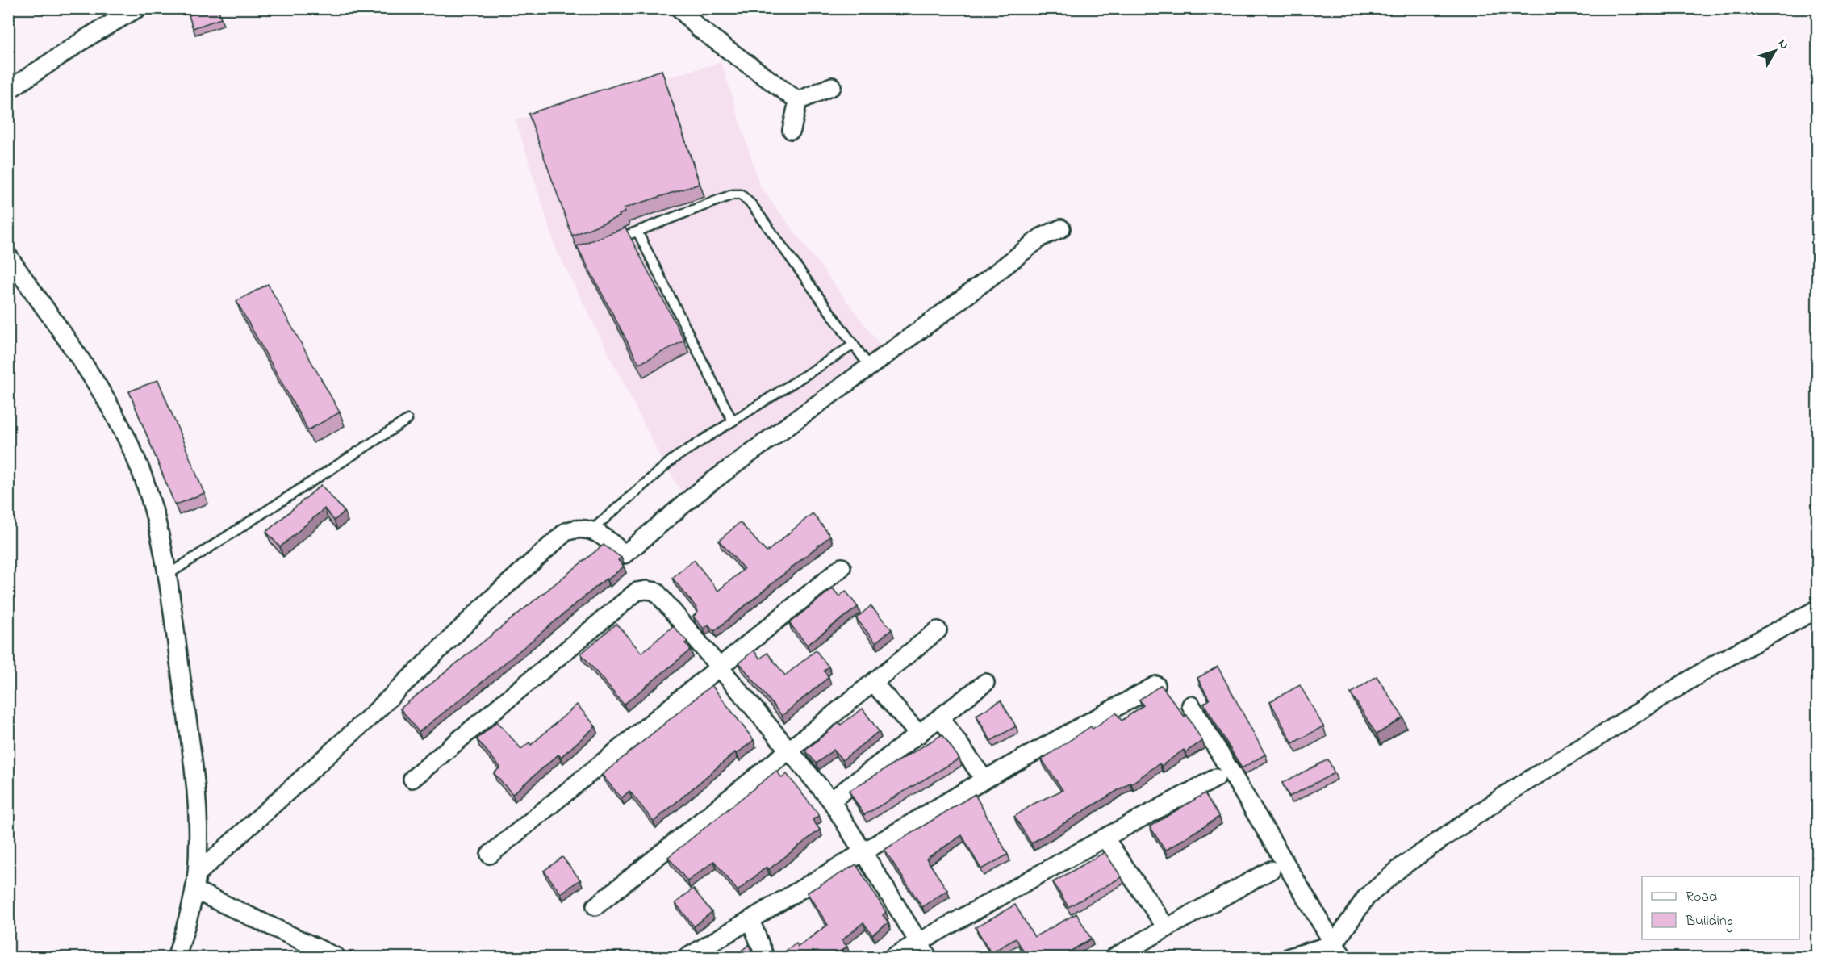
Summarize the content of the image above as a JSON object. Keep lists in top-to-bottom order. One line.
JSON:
{"legend":["Road","Building"],"north":"top right"}
